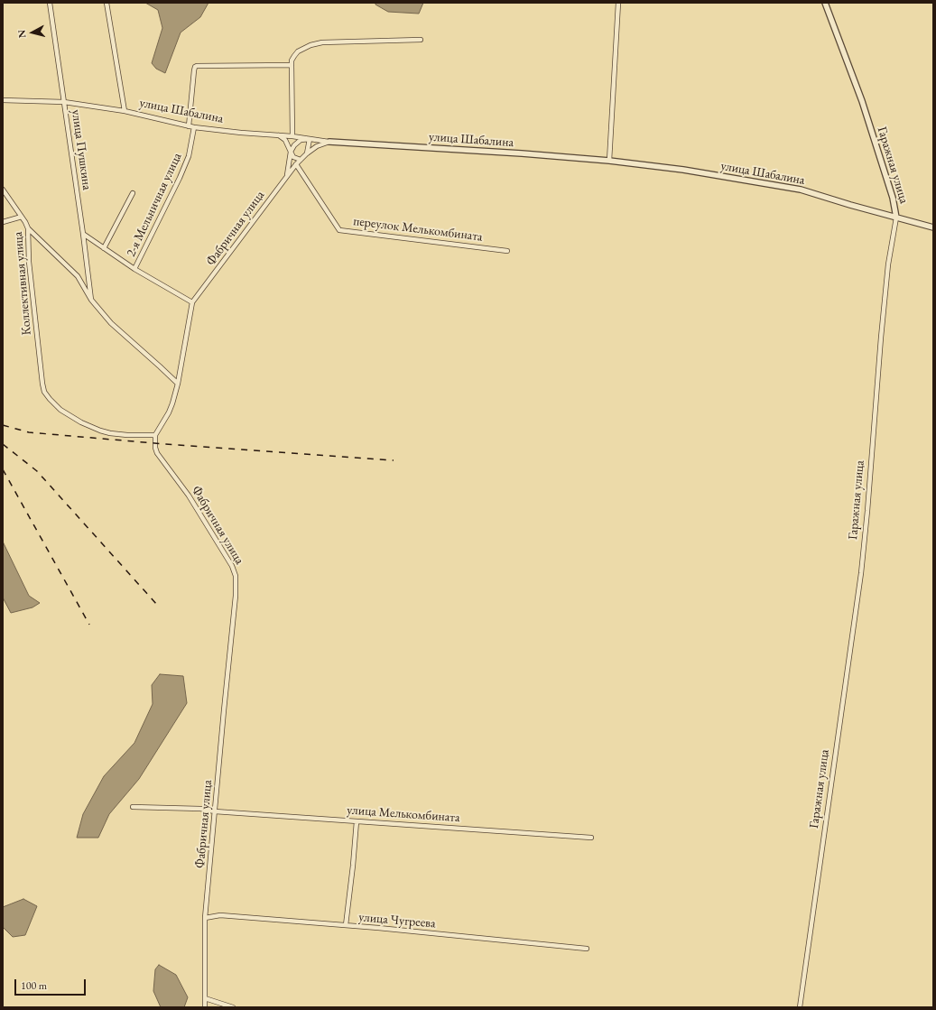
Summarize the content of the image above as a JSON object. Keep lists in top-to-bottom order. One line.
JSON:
{"streets":{"street":["улица Шабалина","улица Пушкина","Гаражная улица","2-я Мельничная улица","Фабричная улица","переулок Мелькомбината","Коллективная улица","улица Мелькомбината","улица Чугреева"]},"crossings":[["улица Шабалина","улица Пушкина"],["улица Шабалина","Гаражная улица"],["улица Шабалина","2-я Мельничная улица"],["улица Шабалина","Фабричная улица"],["Фабричная улица","переулок Мелькомбината"],["Фабричная улица","Коллективная улица"],["Фабричная улица","улица Мелькомбината"],["Фабричная улица","улица Чугреева"]],"scale_bar":"100 m","north":"left"}
